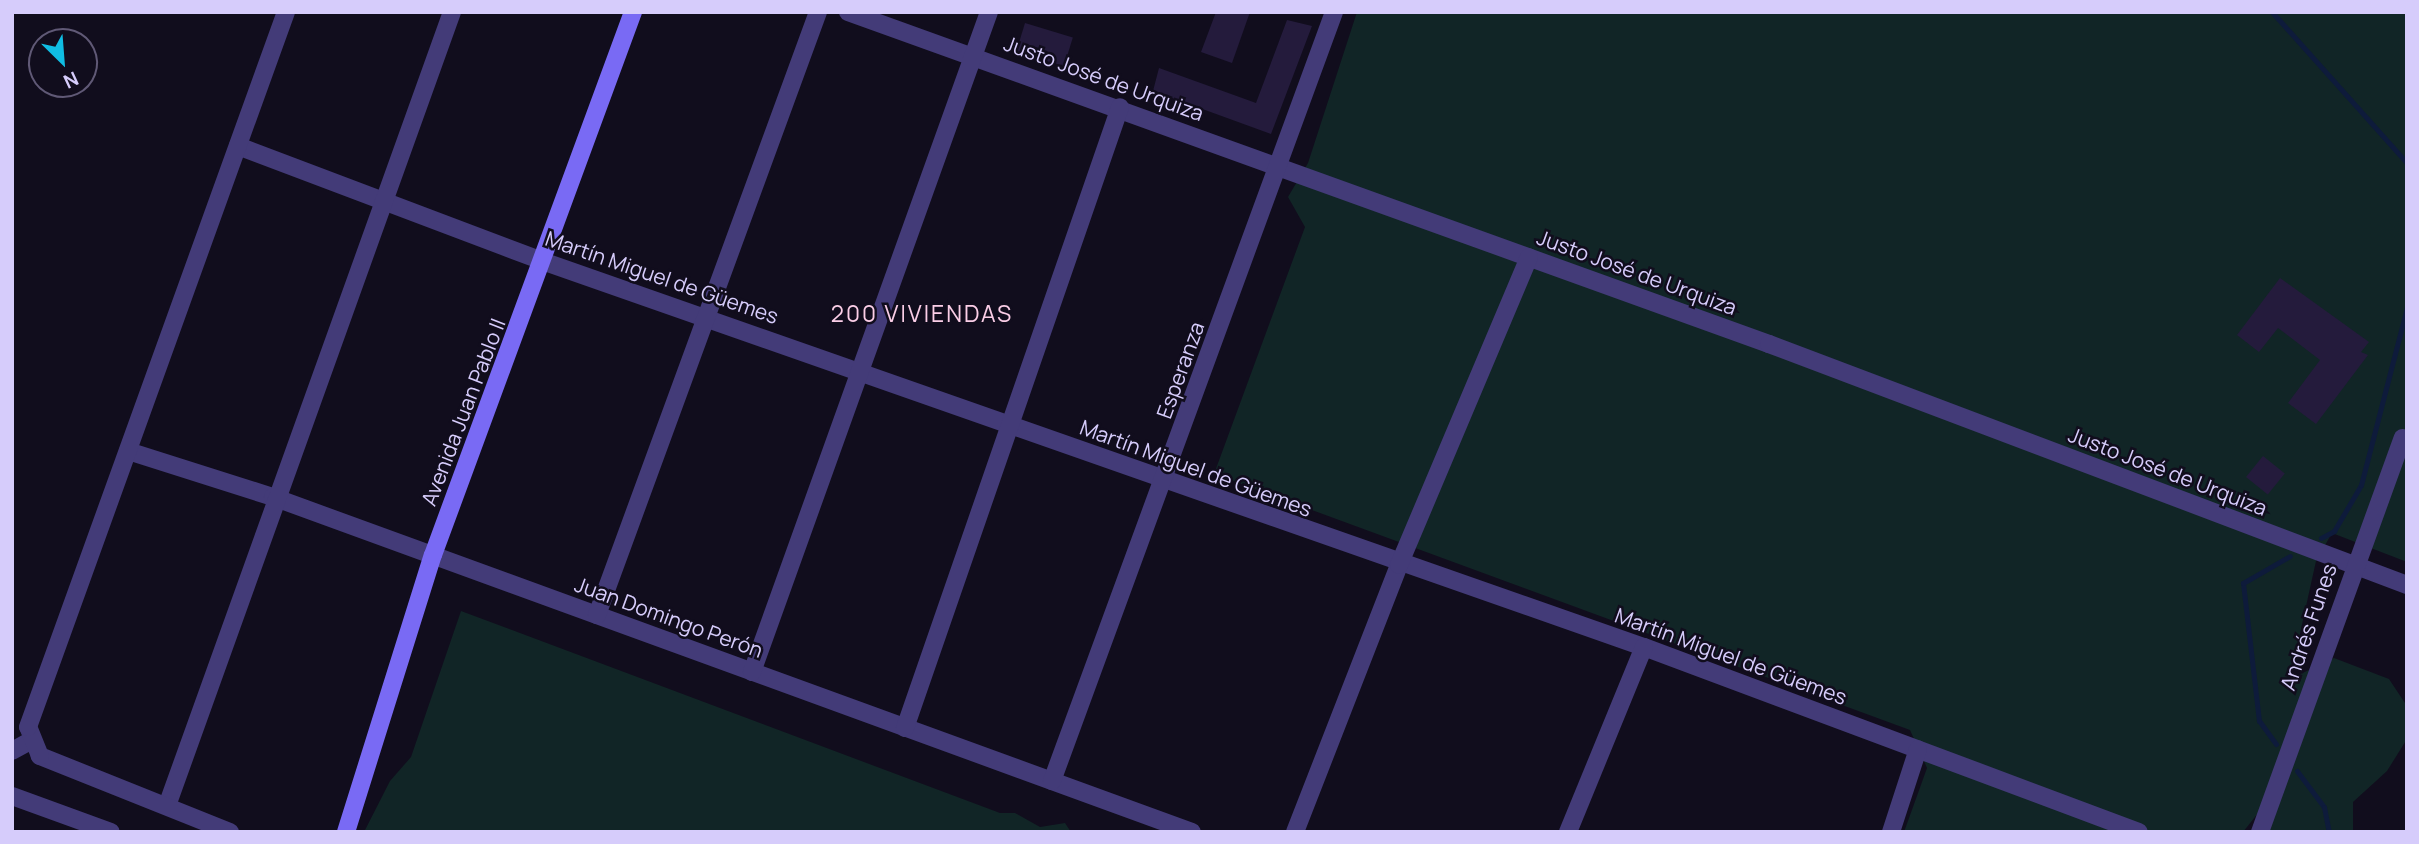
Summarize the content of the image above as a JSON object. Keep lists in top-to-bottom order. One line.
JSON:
{"streets":{"street":["Justo José de Urquiza","Martín Miguel de Güemes","Esperanza","Avenida Juan Pablo II","Juan Domingo Perón","Andrés Funes"]},"crossings":[["Justo José de Urquiza","Esperanza"],["Justo José de Urquiza","Andrés Funes"],["Martín Miguel de Güemes","Esperanza"],["Martín Miguel de Güemes","Avenida Juan Pablo II"],["Esperanza","Juan Domingo Perón"],["Avenida Juan Pablo II","Juan Domingo Perón"]],"districts":["200 VIVIENDAS"],"north":"bottom right"}
